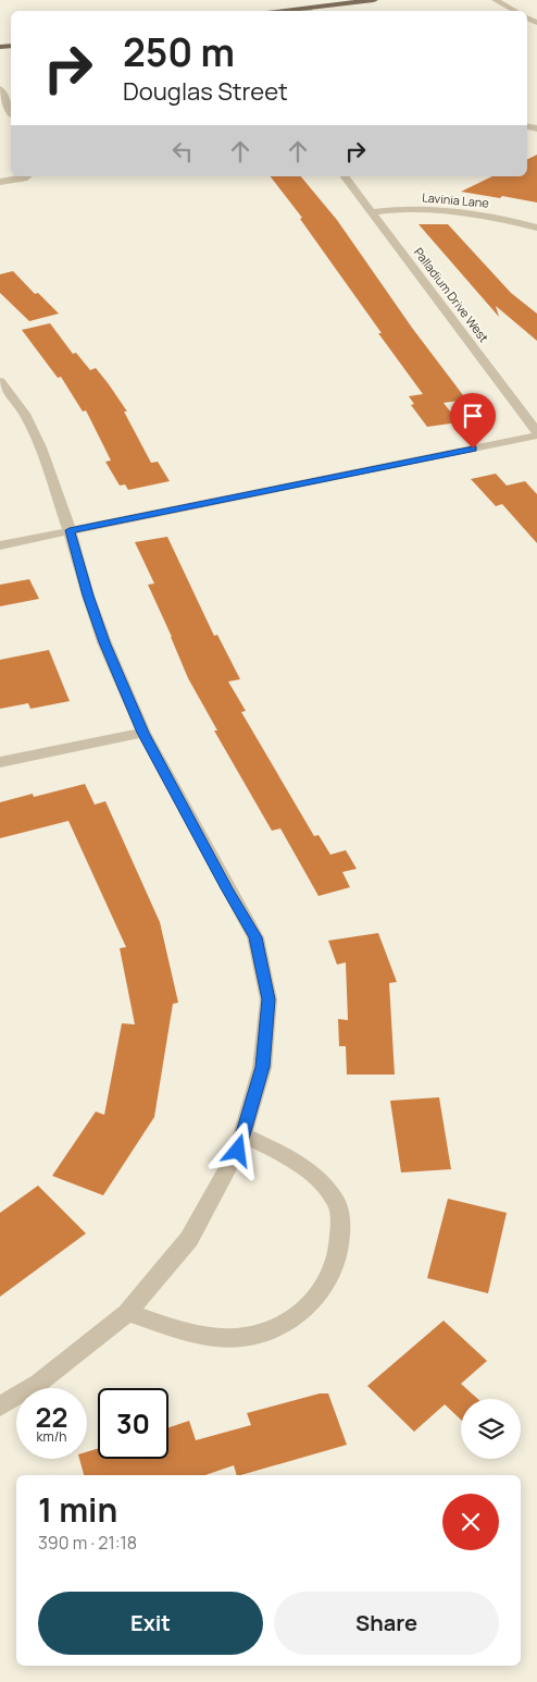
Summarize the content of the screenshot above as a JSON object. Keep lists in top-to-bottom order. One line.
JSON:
{"streets":{"street":["Lavinia Lane","Palladium Drive West"]},"crossings":[["Lavinia Lane","Palladium Drive West"]],"page":{"turn":["250 m","Douglas Street"],"speed":"22 km/h","limit":"30","heading":["1 min","390 m · 21:18"],"buttons":["Exit","Share"]}}
